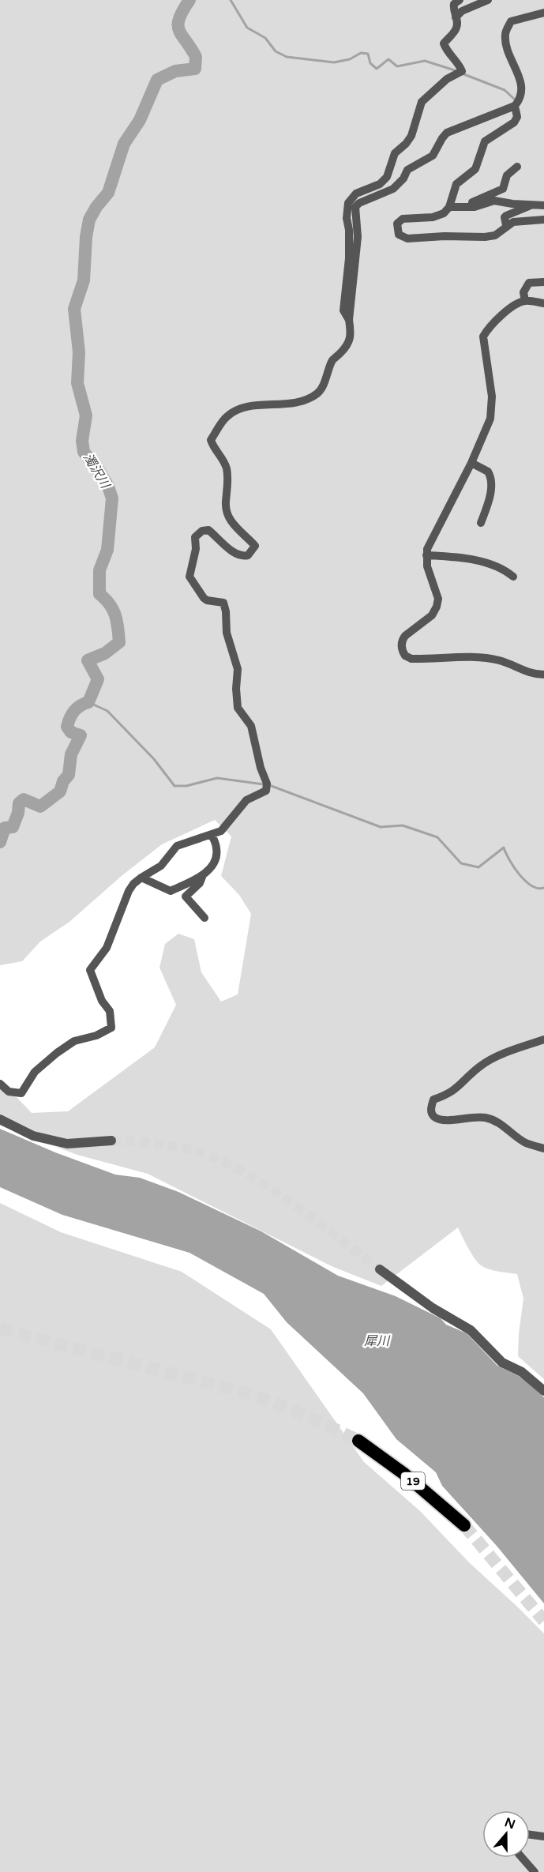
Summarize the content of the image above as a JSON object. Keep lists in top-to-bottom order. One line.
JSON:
{"streets":{"highway":["19"]},"water":["濁沢川","犀川"],"north":"top"}
